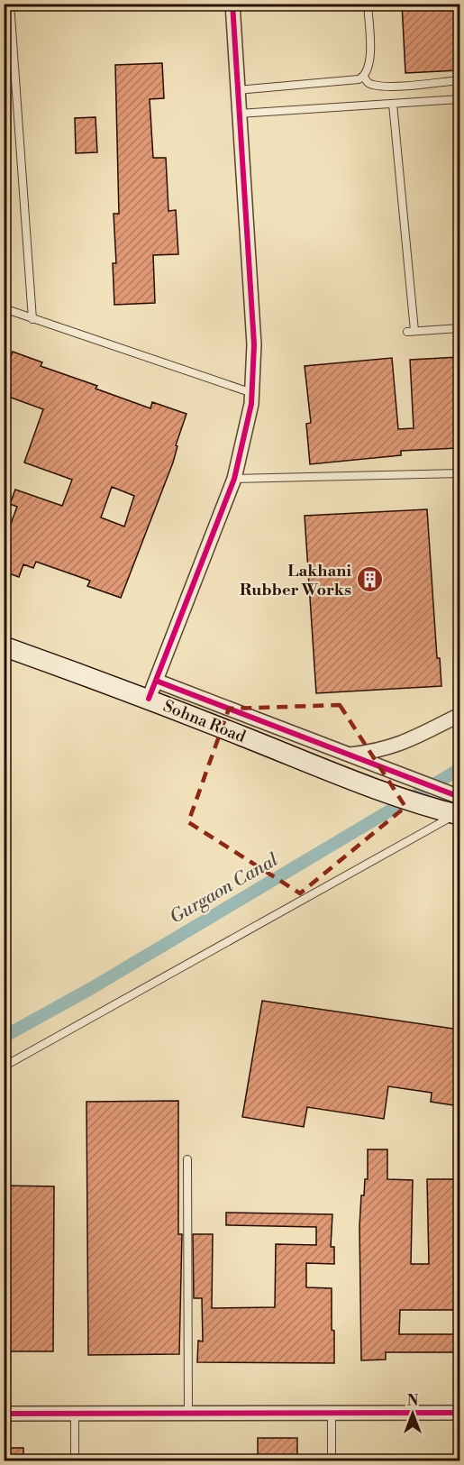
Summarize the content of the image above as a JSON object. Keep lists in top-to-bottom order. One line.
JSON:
{"streets":{"main road":["Sohna Road"]},"water":["Gurgaon Canal"],"places":{"building":["Lakhani Rubber Works"]},"north":"top"}
